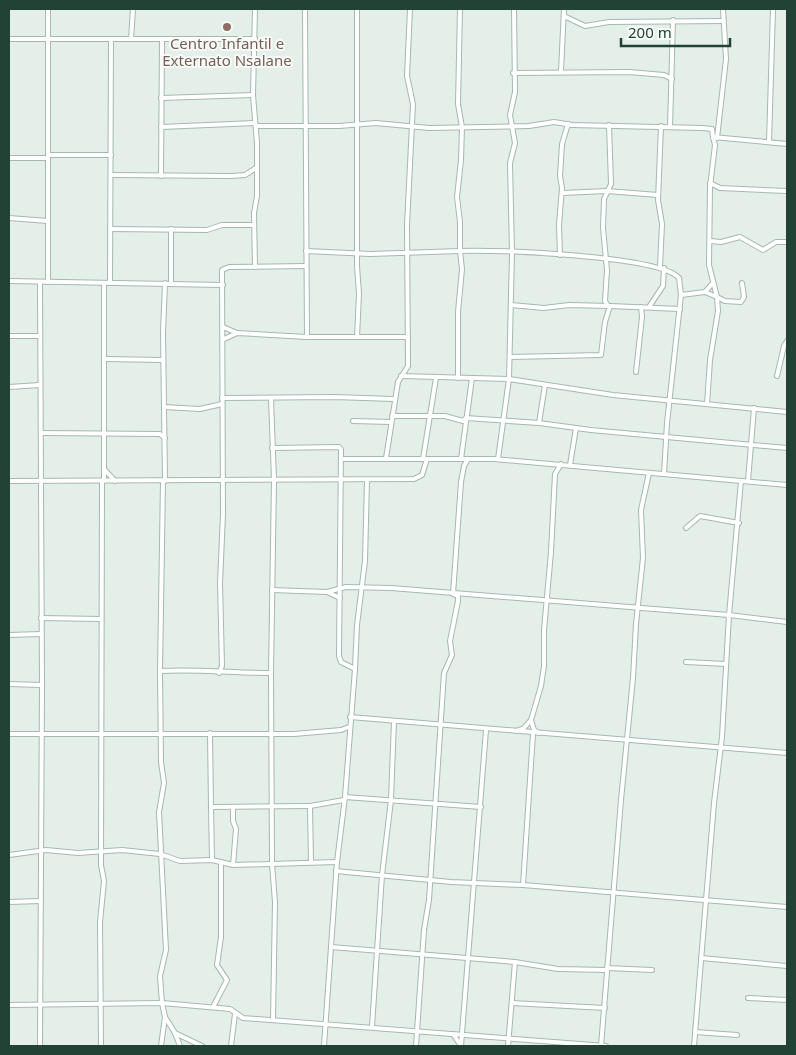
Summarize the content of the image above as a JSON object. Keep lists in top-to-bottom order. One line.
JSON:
{"places":["Centro Infantil e Externato Nsalane"],"scale_bar":"200 m"}
